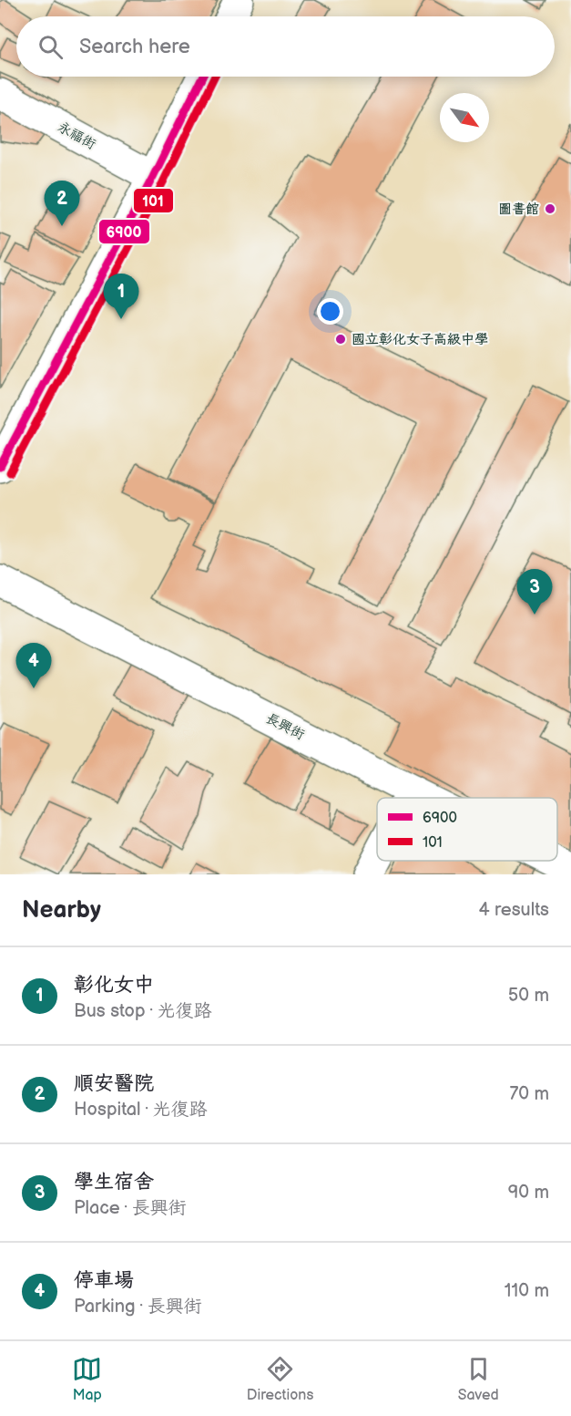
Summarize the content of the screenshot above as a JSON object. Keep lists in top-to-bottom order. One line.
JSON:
{"streets":{"street":["永福街","長興街"]},"places":["圖書館","國立彰化女子高級中學"],"lines":["transit line 6900","transit line 101"],"legend":["6900","101"],"north":"bottom right","page":{"search":"Search here","pins":["2","1","3","4"],"heading":["Nearby","4 results"],"list":[{"mark":"1","name":"彰化女中","note":"Bus stop · 光復路","value":"50 m"},{"mark":"2","name":"順安醫院","note":"Hospital · 光復路","value":"70 m"},{"mark":"3","name":"學生宿舍","note":"Place · 長興街","value":"90 m"},{"mark":"4","name":"停車場","note":"Parking · 長興街","value":"110 m"}],"nav":["Map","Directions","Saved"]}}
